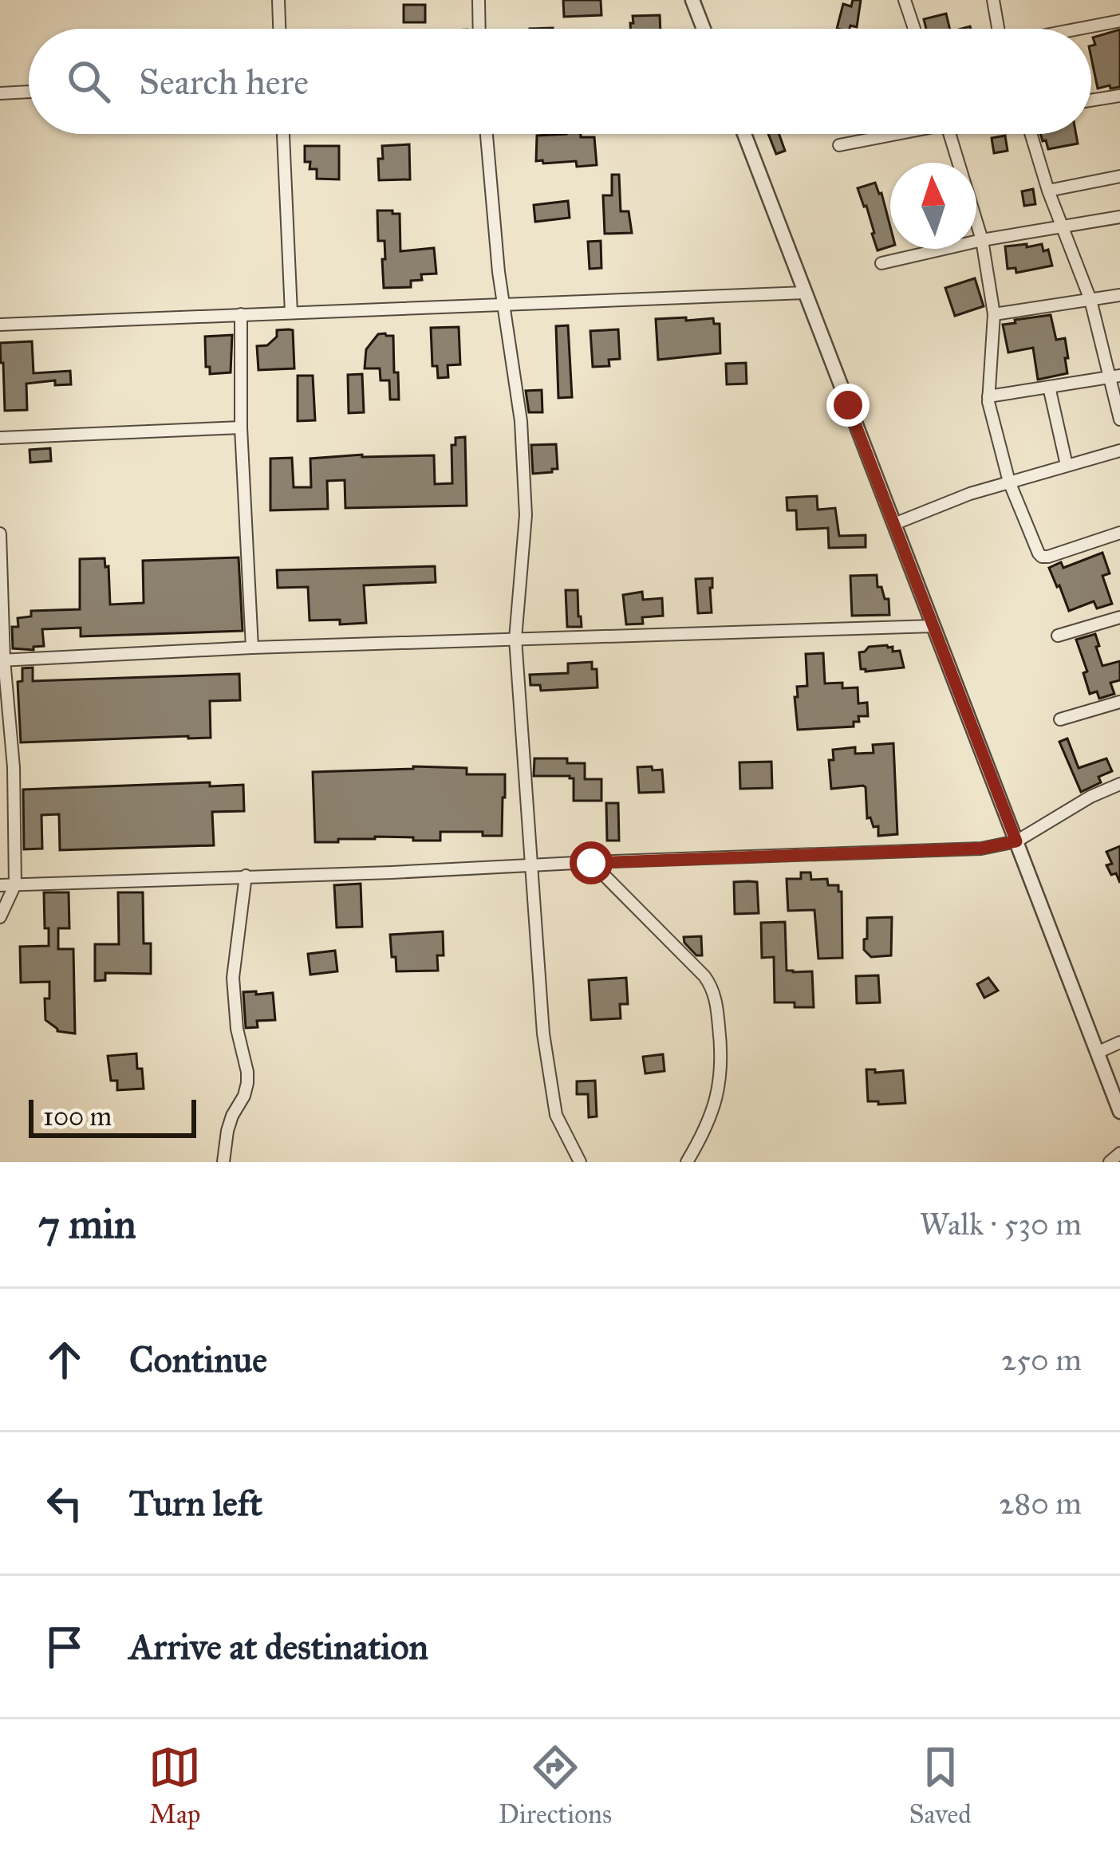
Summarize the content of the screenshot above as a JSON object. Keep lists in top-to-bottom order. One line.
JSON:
{"scale_bar":"100 m","north":"top","page":{"search":"Search here","scale":"100 m","heading":["7 min","Walk · 530 m"],"list":[["Continue","250 m"],["Turn left","280 m"],"Arrive at destination"],"nav":["Map","Directions","Saved"]}}
